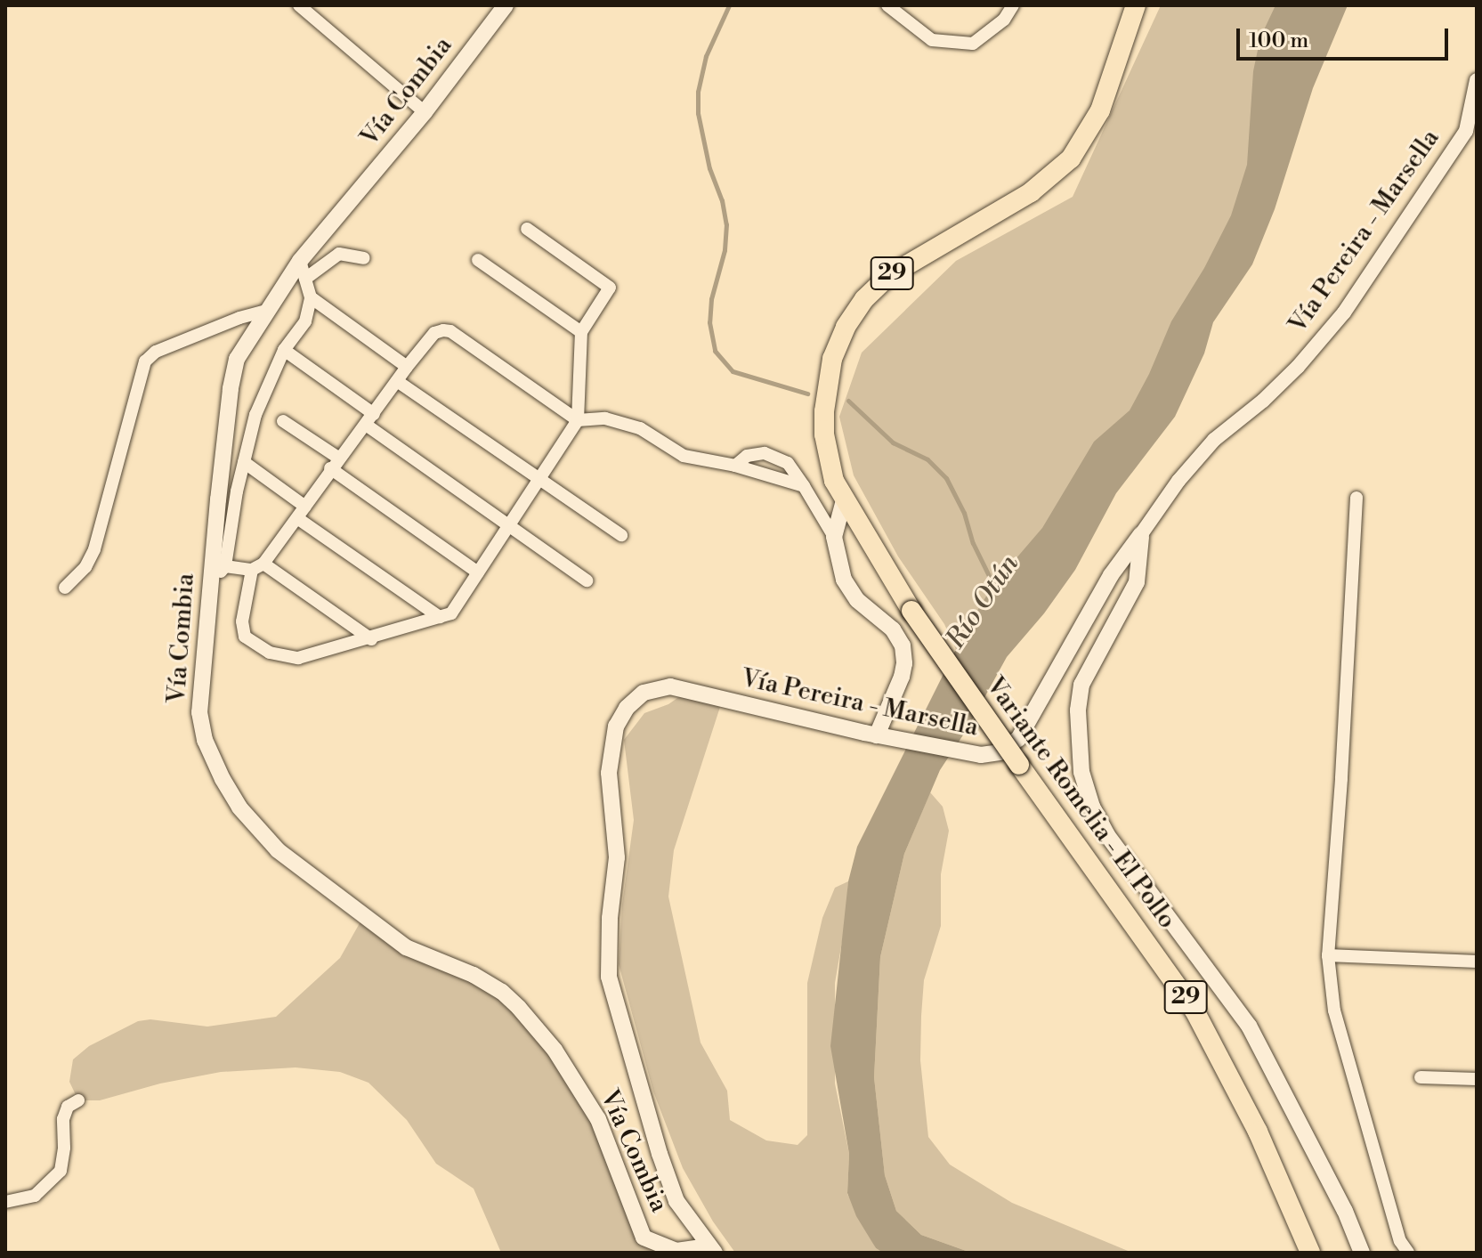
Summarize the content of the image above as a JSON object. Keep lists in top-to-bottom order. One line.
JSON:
{"streets":{"highway":["29","Variante Romelia - El Pollo"],"main road":["Vía Combia","Vía Pereira - Marsella"]},"crossings":[["Vía Combia","Vía Pereira - Marsella"]],"water":["Río Otún"],"scale_bar":"100 m"}
